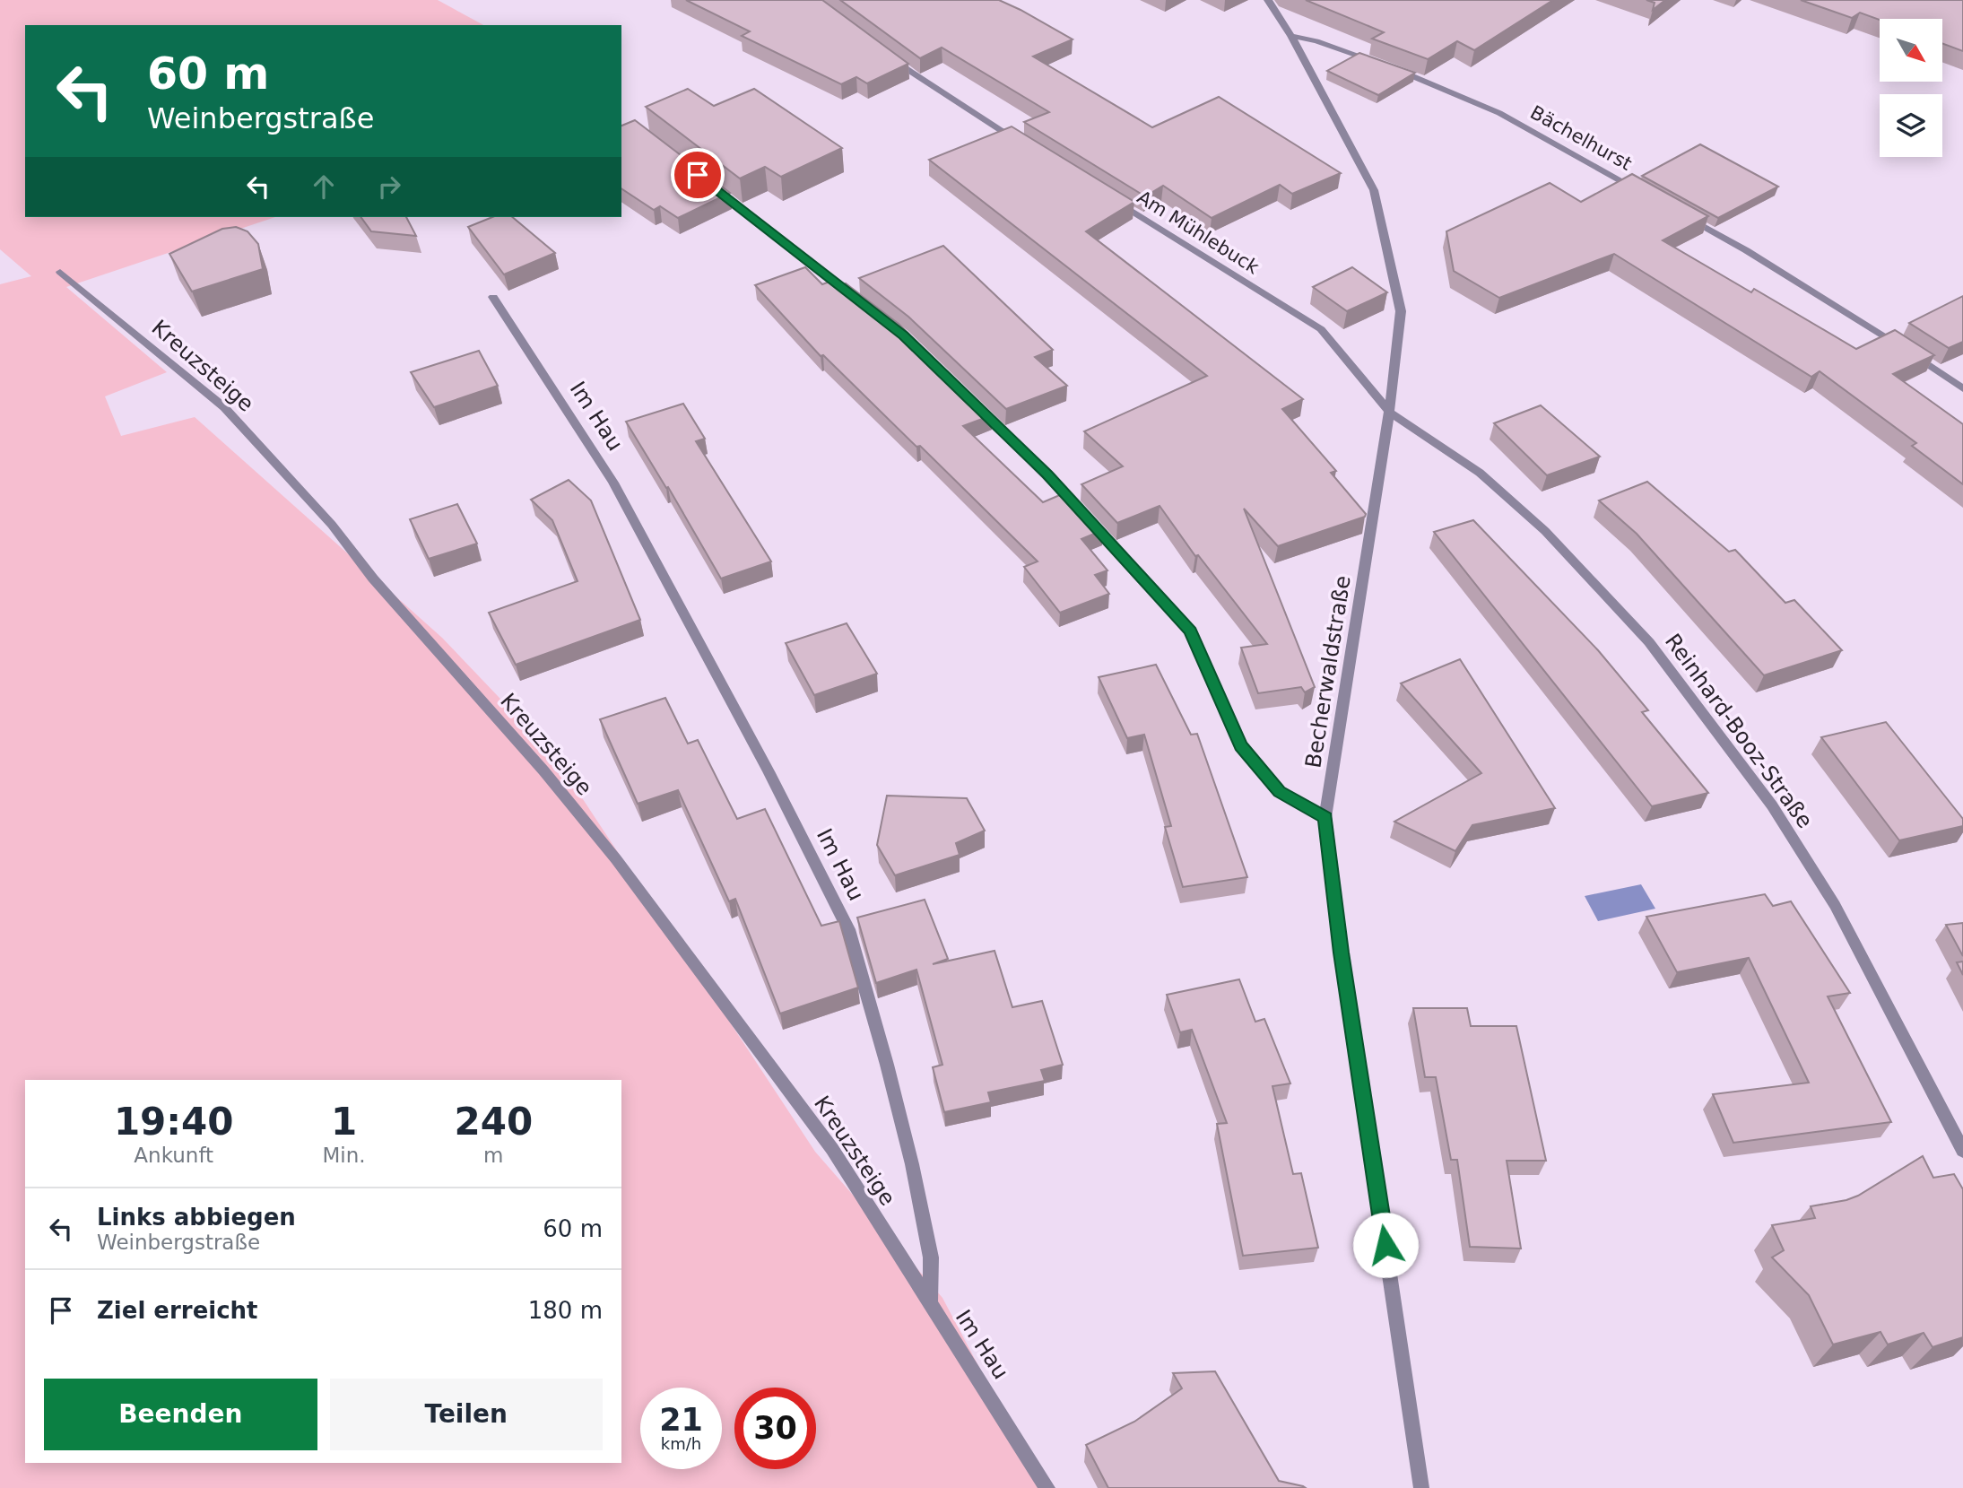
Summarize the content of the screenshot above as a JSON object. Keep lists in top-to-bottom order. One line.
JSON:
{"streets":{"street":["Bächelhurst","Am Mühlebuck","Kreuzsteige","Im Hau","Becherwaldstraße","Reinhard-Booz-Straße"]},"crossings":[["Bächelhurst","Becherwaldstraße"],["Am Mühlebuck","Becherwaldstraße"],["Am Mühlebuck","Reinhard-Booz-Straße"],["Kreuzsteige","Im Hau"],["Becherwaldstraße","Reinhard-Booz-Straße"]],"north":"bottom right","page":{"turn":["60 m","Weinbergstraße"],"eta":["19:40","Ankunft","1","Min.","240","m"],"list":[{"name":"Links abbiegen","note":"Weinbergstraße","value":"60 m"},{"name":"Ziel erreicht","value":"180 m"}],"buttons":["Beenden","Teilen"],"speed":"21 km/h","limit":"30"}}
